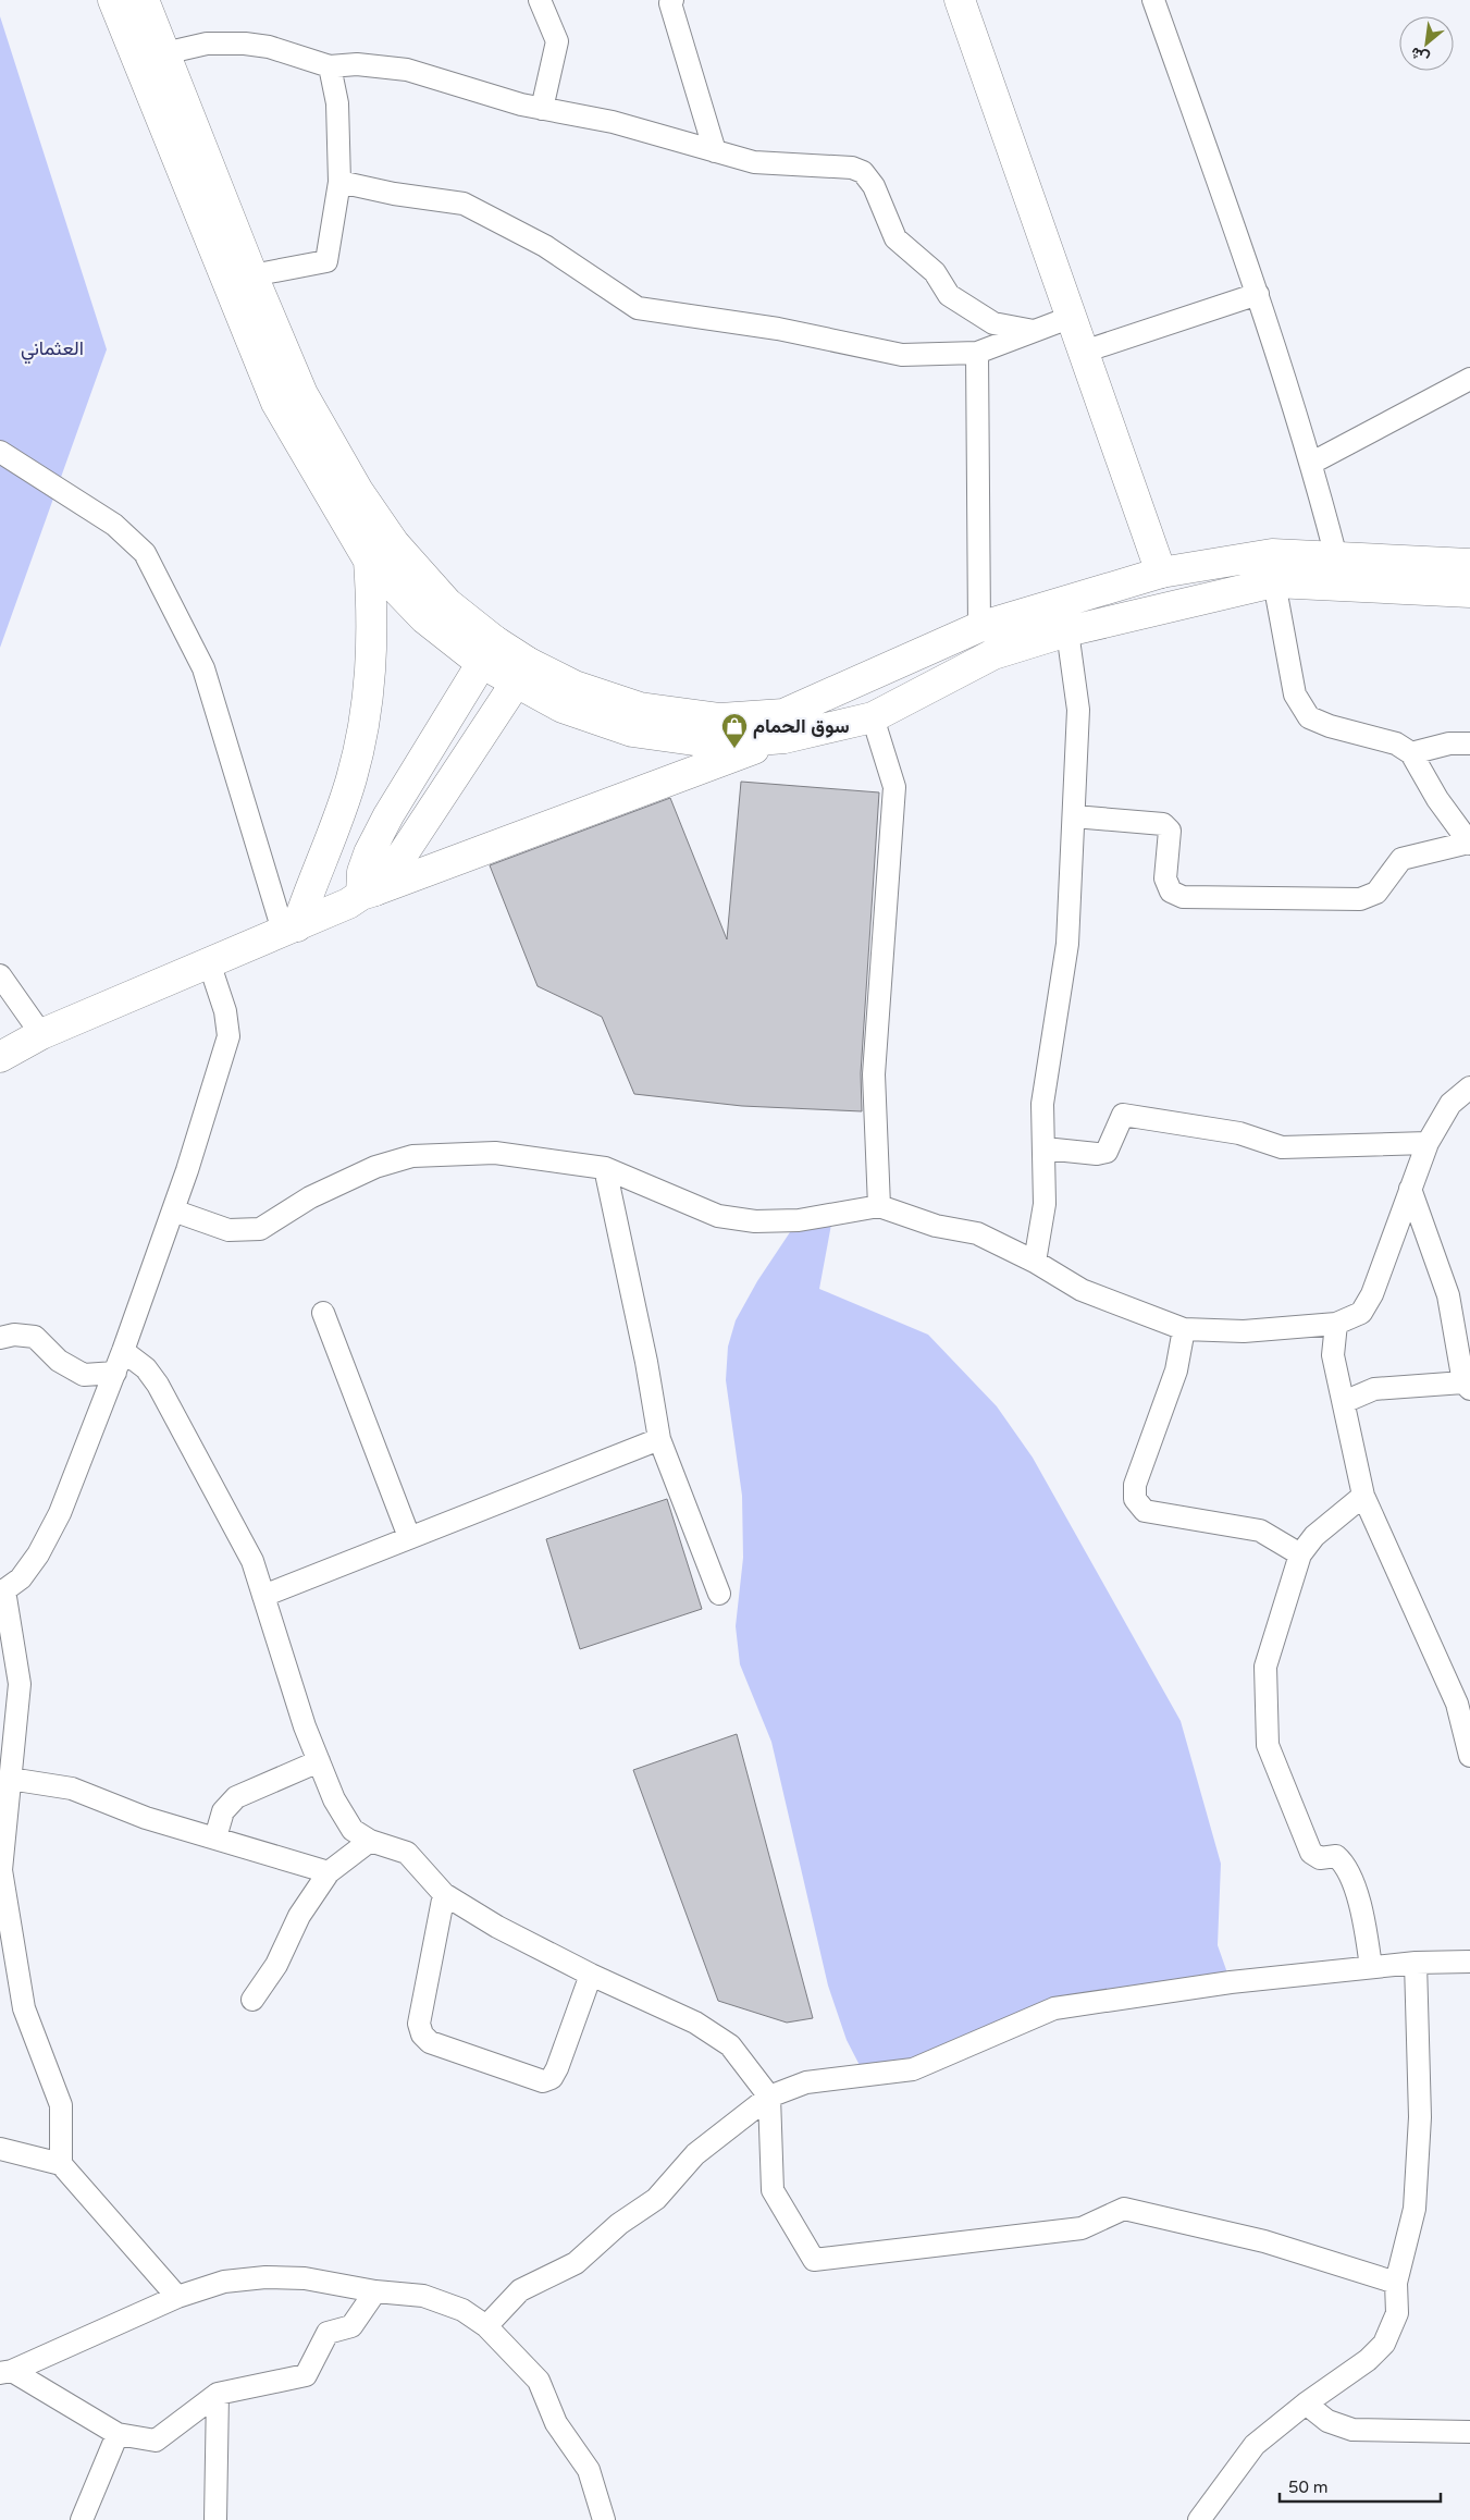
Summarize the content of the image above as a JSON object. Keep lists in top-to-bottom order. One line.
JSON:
{"parks":["العثماني"],"places":{"shop":["سوق الحمام"]},"scale_bar":"50 m","north":"bottom left"}
